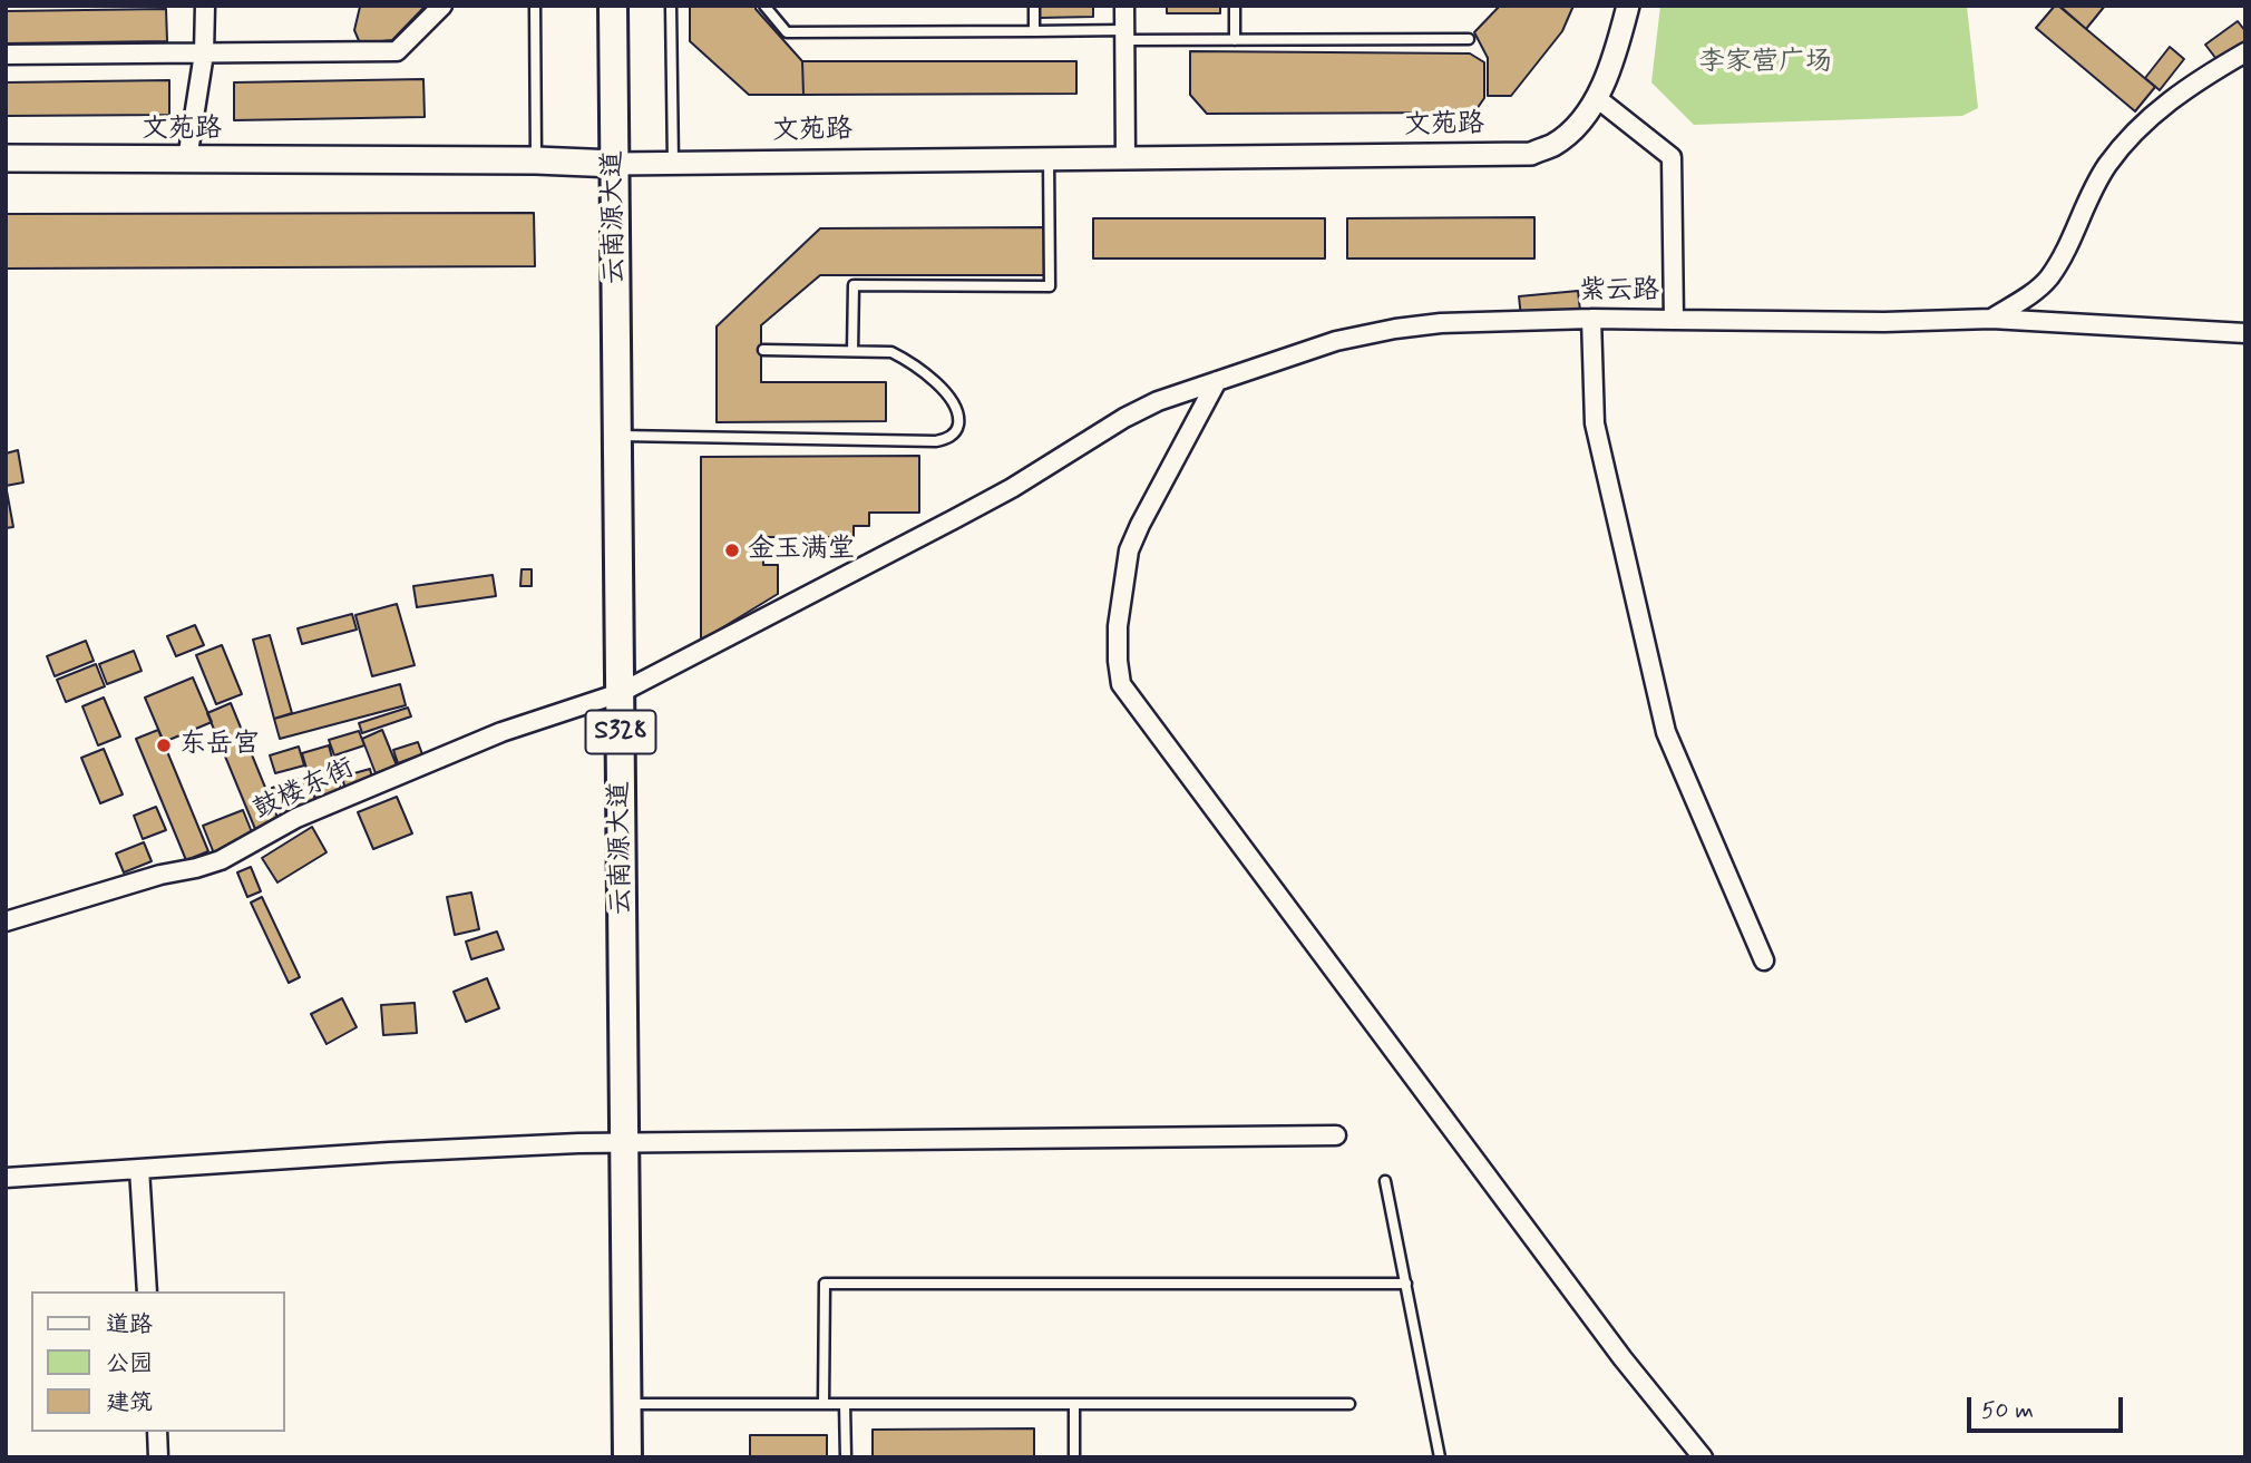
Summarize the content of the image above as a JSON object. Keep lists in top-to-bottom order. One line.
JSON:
{"streets":{"main road":["文苑路","云南源大道","S328"],"street":["紫云路","鼓楼东街"]},"crossings":[["文苑路","云南源大道"],["文苑路","紫云路"],["云南源大道","紫云路"],["云南源大道","鼓楼东街"],["紫云路","鼓楼东街"]],"parks":["李家营广场"],"places":["金玉满堂","东岳宫"],"legend":["道路","公园","建筑"],"scale_bar":"50 m"}
